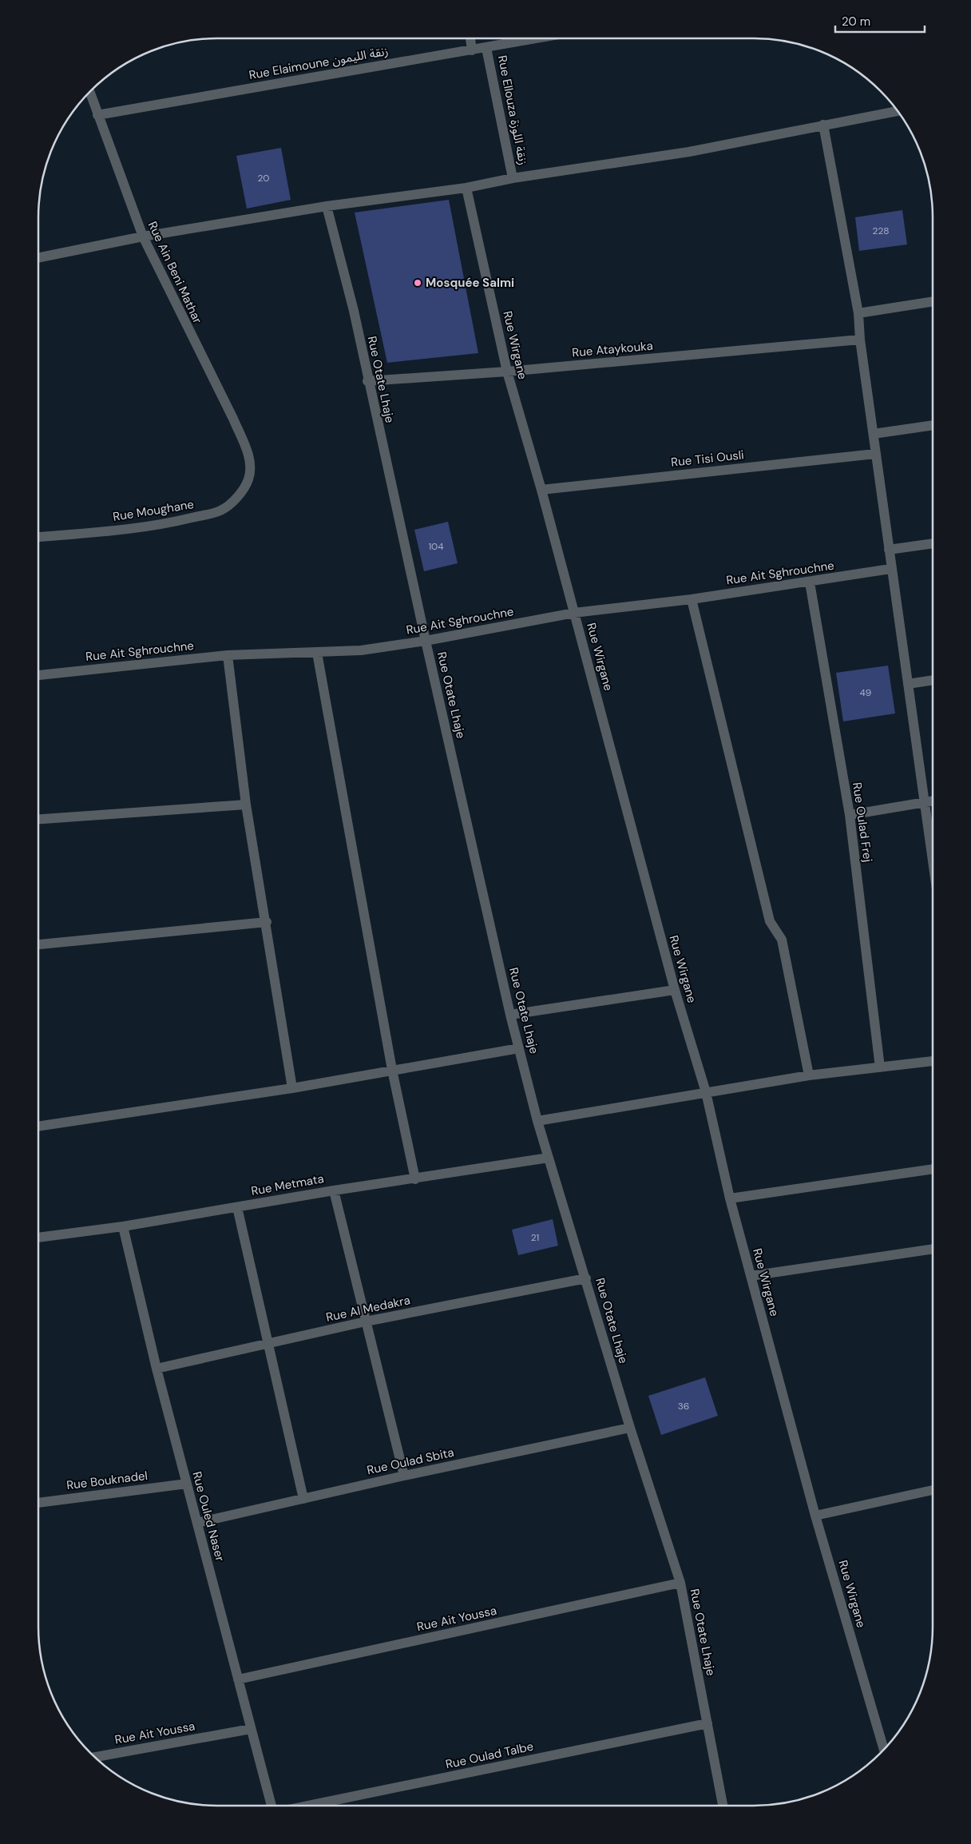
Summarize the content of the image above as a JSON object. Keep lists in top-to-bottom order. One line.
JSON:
{"streets":{"street":["Rue Elaimoune زنقة الليمون","Rue Ellouza زنقة اللوزة","Rue Ain Beni Mathar","Rue Wirgane","Rue Ataykouka","Rue Otate Lhaje","Rue Tisi Ousli","Rue Moughane","Rue Ait Sghrouchne","Rue Oulad Frej","Rue Metmata","Rue Al Medakra","Rue Oulad Sbita","Rue Bouknadel","Rue Ouled Naser","Rue Ait Youssa","Rue Oulad Talbe"]},"crossings":[["Rue Elaimoune زنقة الليمون","Rue Ellouza زنقة اللوزة"],["Rue Elaimoune زنقة الليمون","Rue Ain Beni Mathar"],["Rue Ain Beni Mathar","Rue Moughane"],["Rue Wirgane","Rue Ataykouka"],["Rue Wirgane","Rue Tisi Ousli"],["Rue Wirgane","Rue Ait Sghrouchne"],["Rue Ataykouka","Rue Otate Lhaje"],["Rue Otate Lhaje","Rue Ait Sghrouchne"],["Rue Otate Lhaje","Rue Metmata"],["Rue Otate Lhaje","Rue Al Medakra"],["Rue Otate Lhaje","Rue Oulad Sbita"],["Rue Otate Lhaje","Rue Ait Youssa"],["Rue Otate Lhaje","Rue Oulad Talbe"],["Rue Ait Sghrouchne","Rue Oulad Frej"],["Rue Metmata","Rue Ouled Naser"],["Rue Al Medakra","Rue Ouled Naser"],["Rue Oulad Sbita","Rue Ouled Naser"],["Rue Bouknadel","Rue Ouled Naser"],["Rue Ouled Naser","Rue Ait Youssa"]],"places":["Mosquée Salmi"],"house_numbers":["20","228","104","49","21","36"],"scale_bar":"20 m"}
